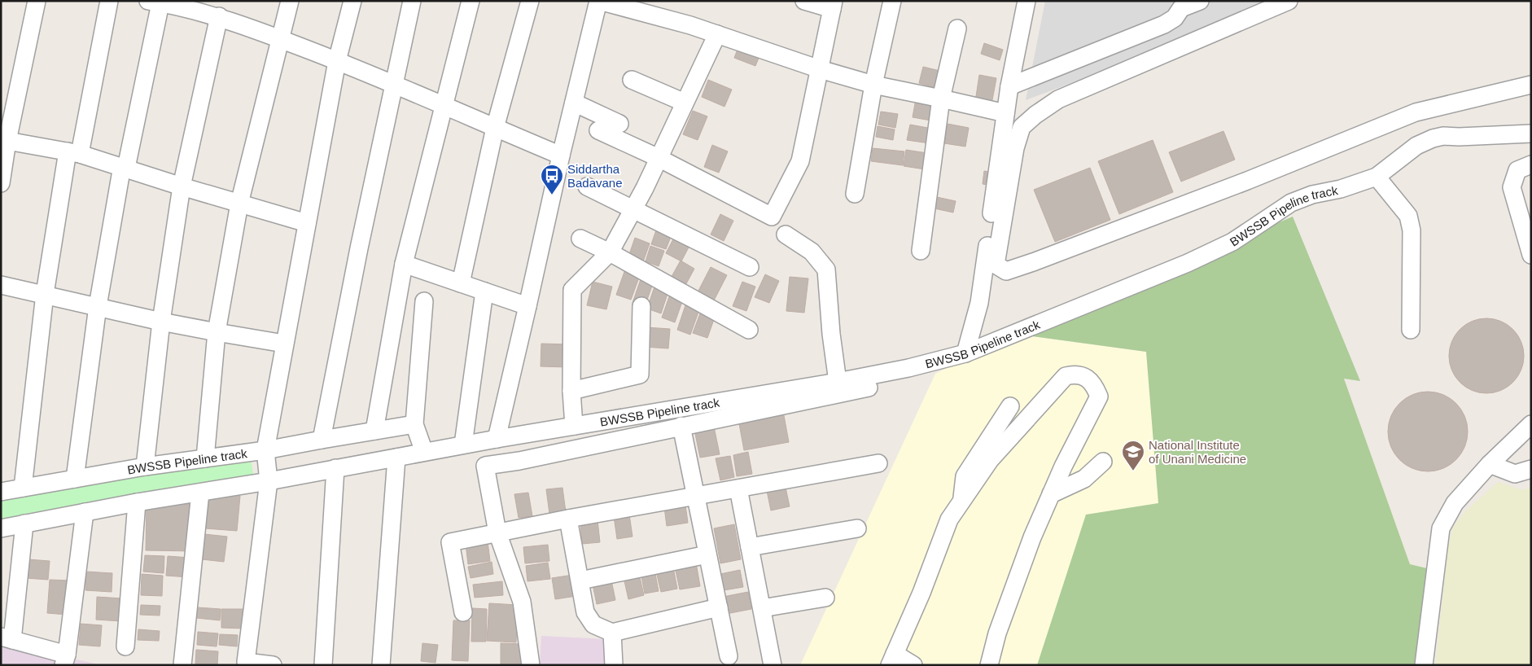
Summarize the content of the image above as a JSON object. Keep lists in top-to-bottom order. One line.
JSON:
{"streets":{"street":["BWSSB Pipeline track"]},"places":{"bus stop":["Siddartha Badavane"],"school or university":["National Institute of Unani Medicine"]}}
